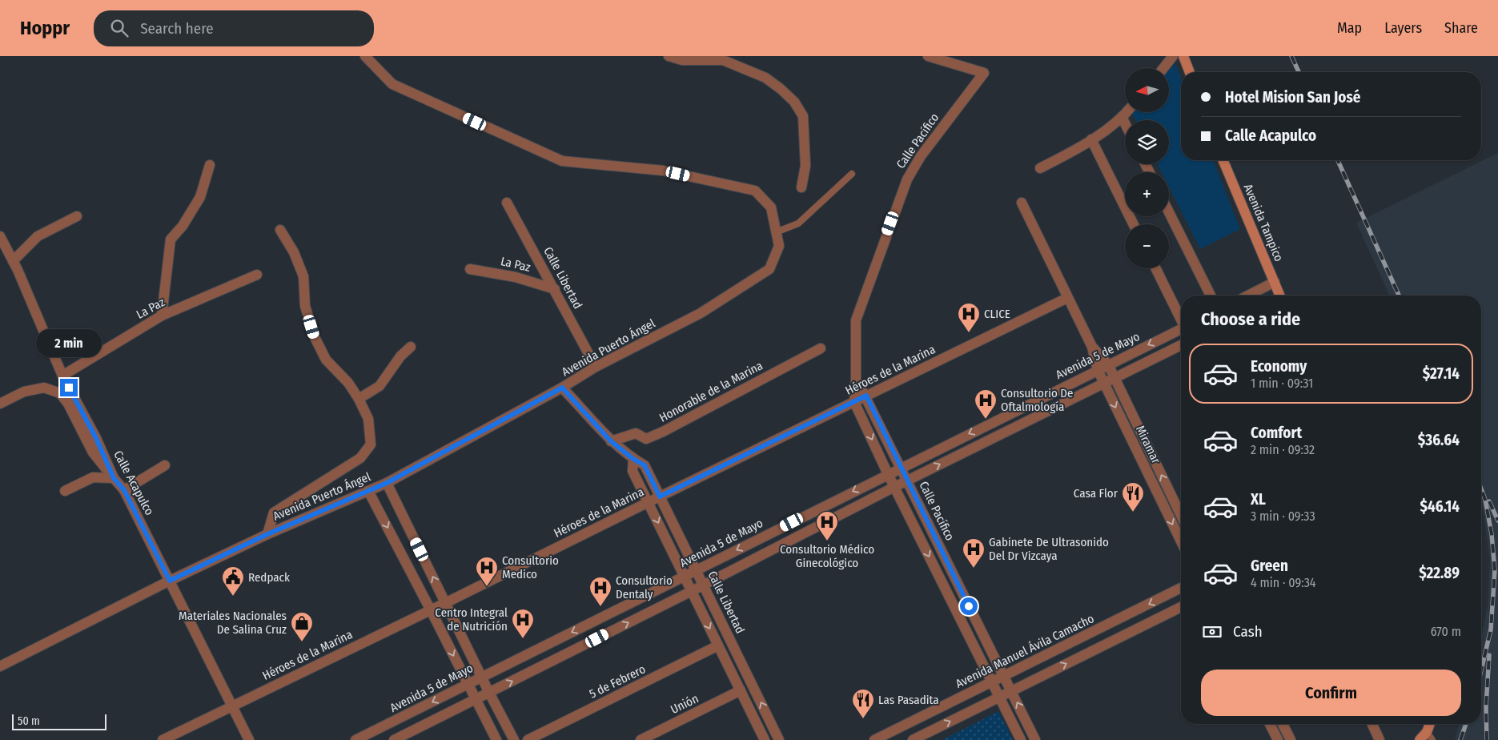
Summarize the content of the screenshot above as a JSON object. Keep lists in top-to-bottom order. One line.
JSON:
{"streets":{"main road":["Avenida Tampico"],"street":["Calle Pacífico","La Paz","Calle Libertad","Avenida Puerto Ángel","Avenida 5 de Mayo","Héroes de la Marina","Honorable de la Marina","Miramar","Calle Acapulco","Avenida Manuel Ávila Camacho","5 de Febrero","Unión"]},"crossings":[["Calle Pacífico","Avenida 5 de Mayo"],["Calle Pacífico","Héroes de la Marina"],["Calle Pacífico","Avenida Manuel Ávila Camacho"],["La Paz","Calle Libertad"],["La Paz","Calle Acapulco"],["Calle Libertad","Avenida Puerto Ángel"],["Calle Libertad","Avenida 5 de Mayo"],["Calle Libertad","Héroes de la Marina"],["Calle Libertad","Honorable de la Marina"],["Avenida Puerto Ángel","Calle Acapulco"],["Avenida 5 de Mayo","Miramar"],["Héroes de la Marina","Miramar"],["Héroes de la Marina","Calle Acapulco"]],"places":{"hospital":["CLICE","Consultorio De Oftalmología","Consultorio Médico Ginecológico","Gabinete De Ultrasonido Del Dr Vizcaya","Consultorio Medico","Consultorio Dentaly","Centro Integral de Nutrición"],"restaurant":["Casa Flor","Las Pasadita"],"public building":["Redpack"],"shop":["Materiales Nacionales De Salina Cruz"]},"scale_bar":"50 m","north":"left","page":{"header":"Hoppr","search":"Search here","nav":["Map","Layers","Share"],"map_buttons":["+","−"],"banner":["Hotel Mision San José","Calle Acapulco"],"heading":"Choose a ride","bubble":"2 min","list":[{"name":"Economy","note":"1 min · 09:31","value":"$27.14"},{"name":"Comfort","note":"2 min · 09:32","value":"$36.64"},{"name":"XL","note":"3 min · 09:33","value":"$46.14"},{"name":"Green","note":"4 min · 09:34","value":"$22.89"}],"pay":["Cash","670 m"],"buttons":"Confirm","scale":"50 m"}}
